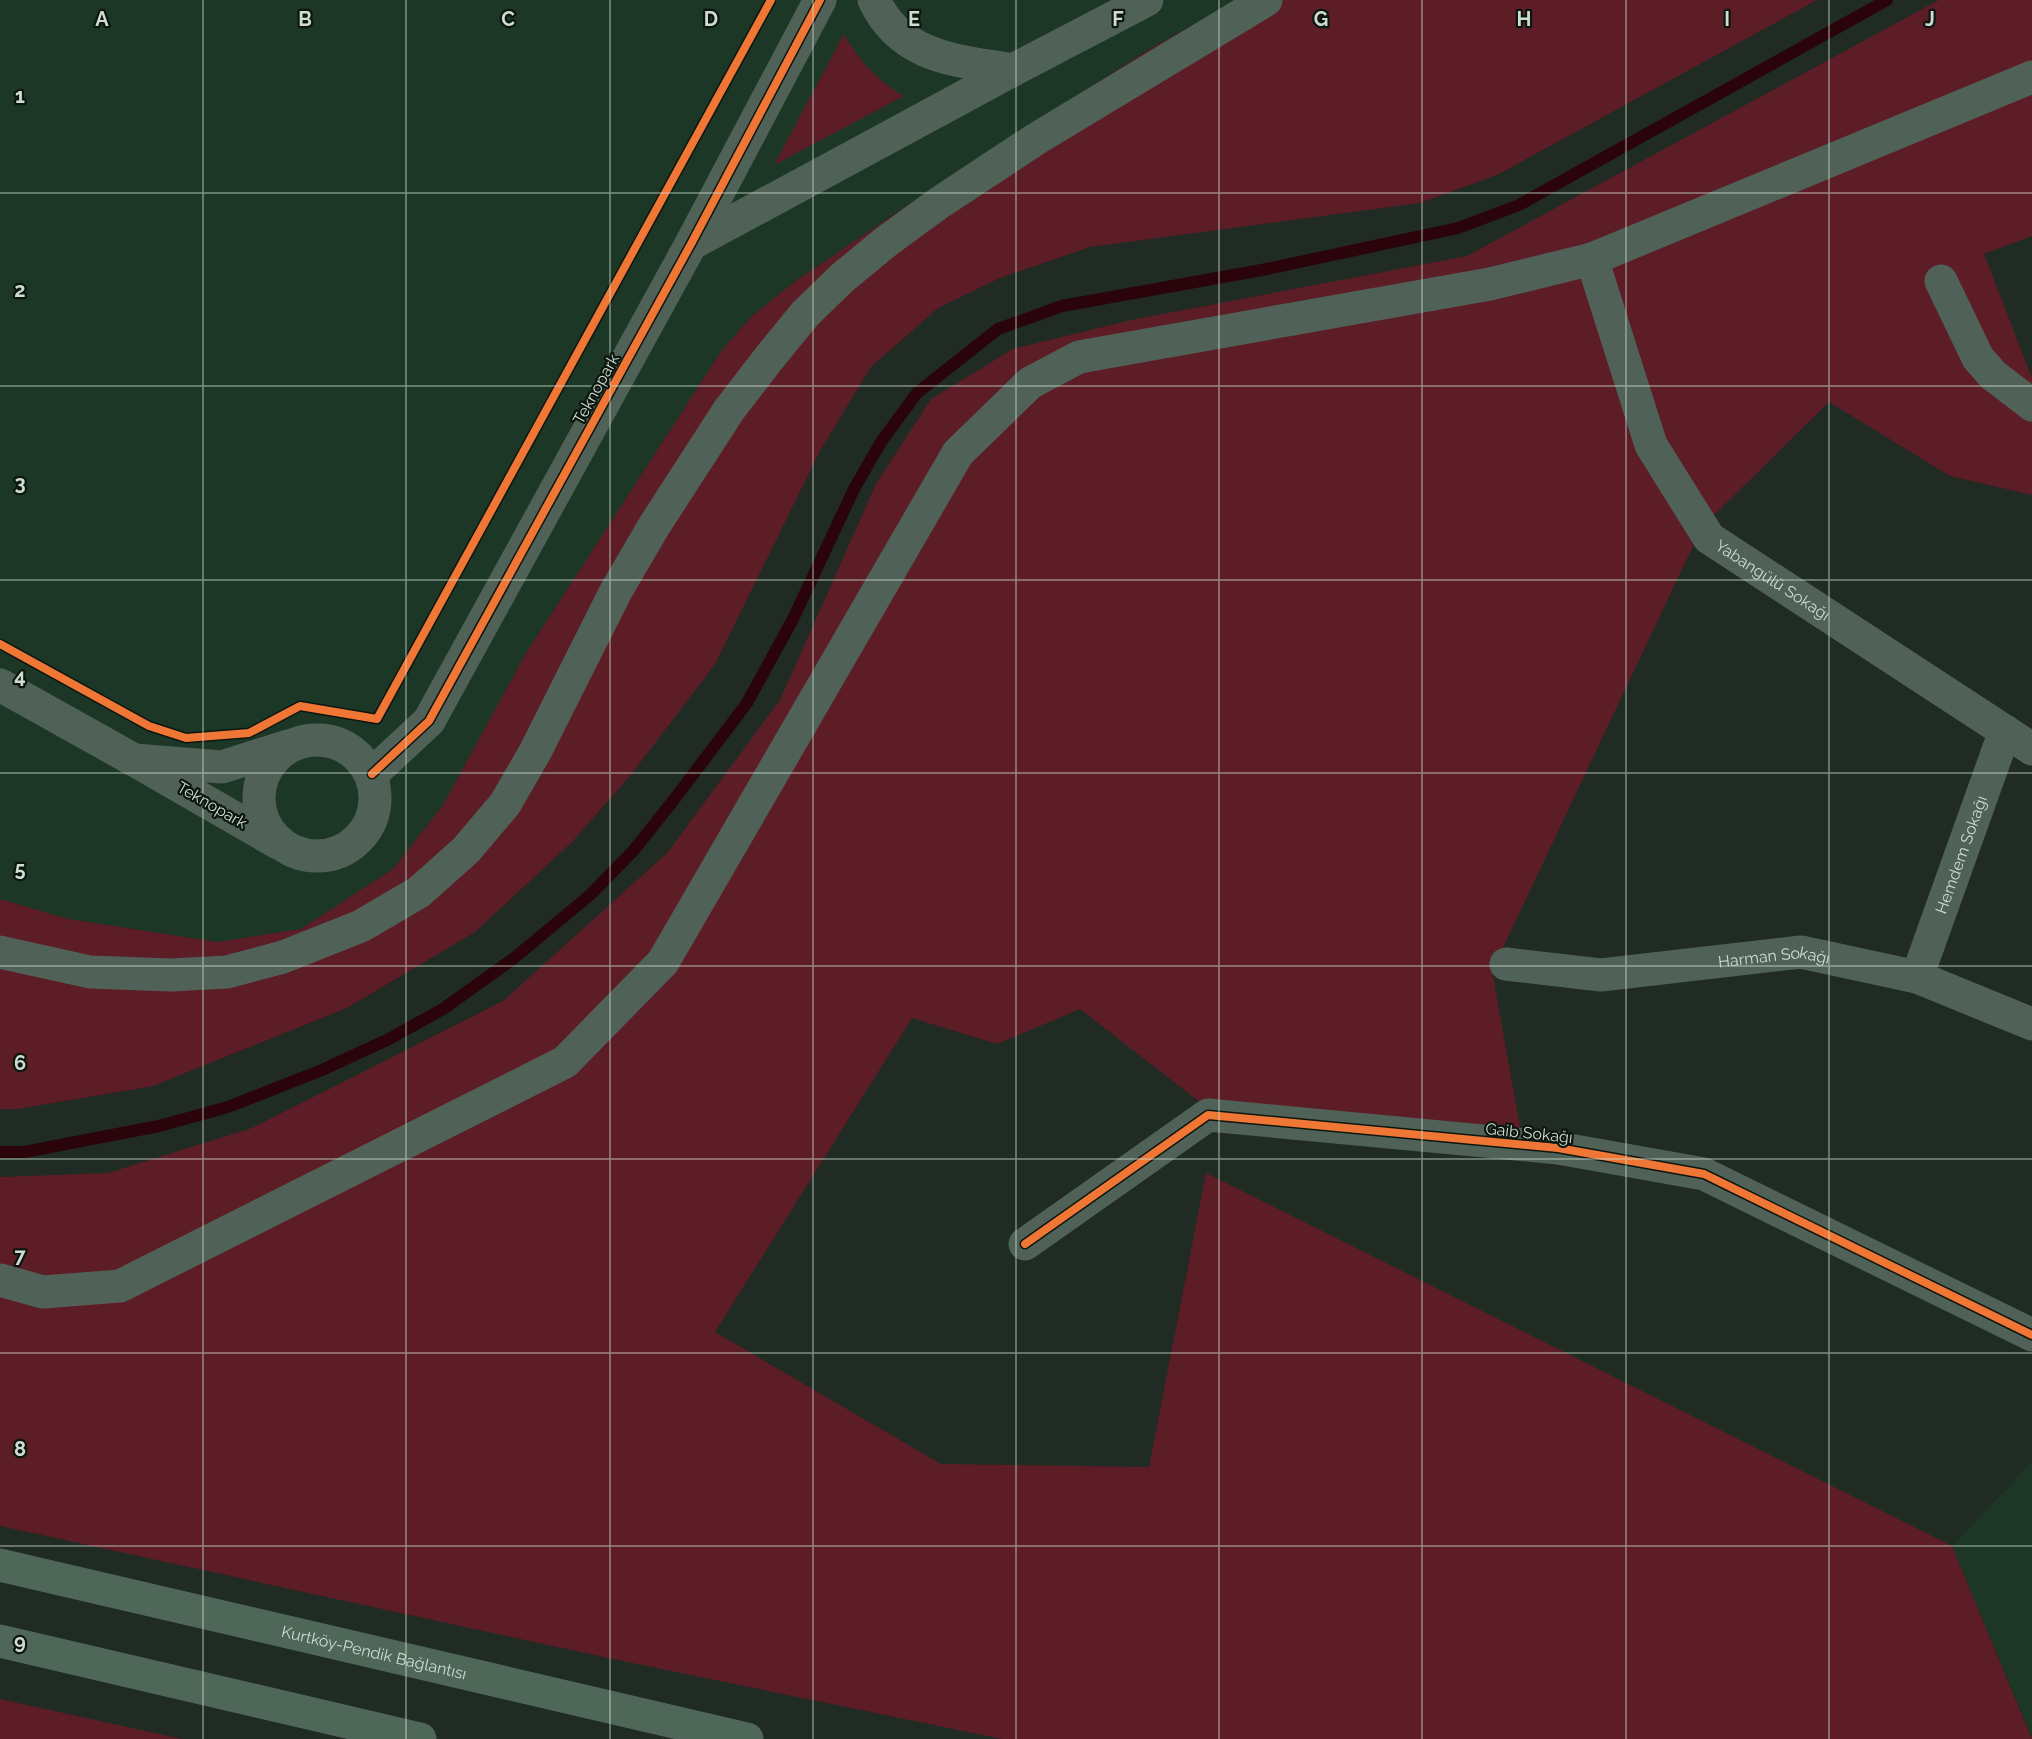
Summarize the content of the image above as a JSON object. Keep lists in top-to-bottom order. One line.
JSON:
{"streets":{"highway":["Kurtköy-Pendik Bağlantısı"],"street":["Teknopark","Yabangülü Sokağı","Hemdem Sokağı","Harman Sokağı","Gaib Sokağı"]},"crossings":[["Yabangülü Sokağı","Hemdem Sokağı"],["Hemdem Sokağı","Harman Sokağı"]],"grid":{"columns":["A","B","C","D","E","F","G","H","I","J"],"rows":["1","2","3","4","5","6","7","8","9"]}}
